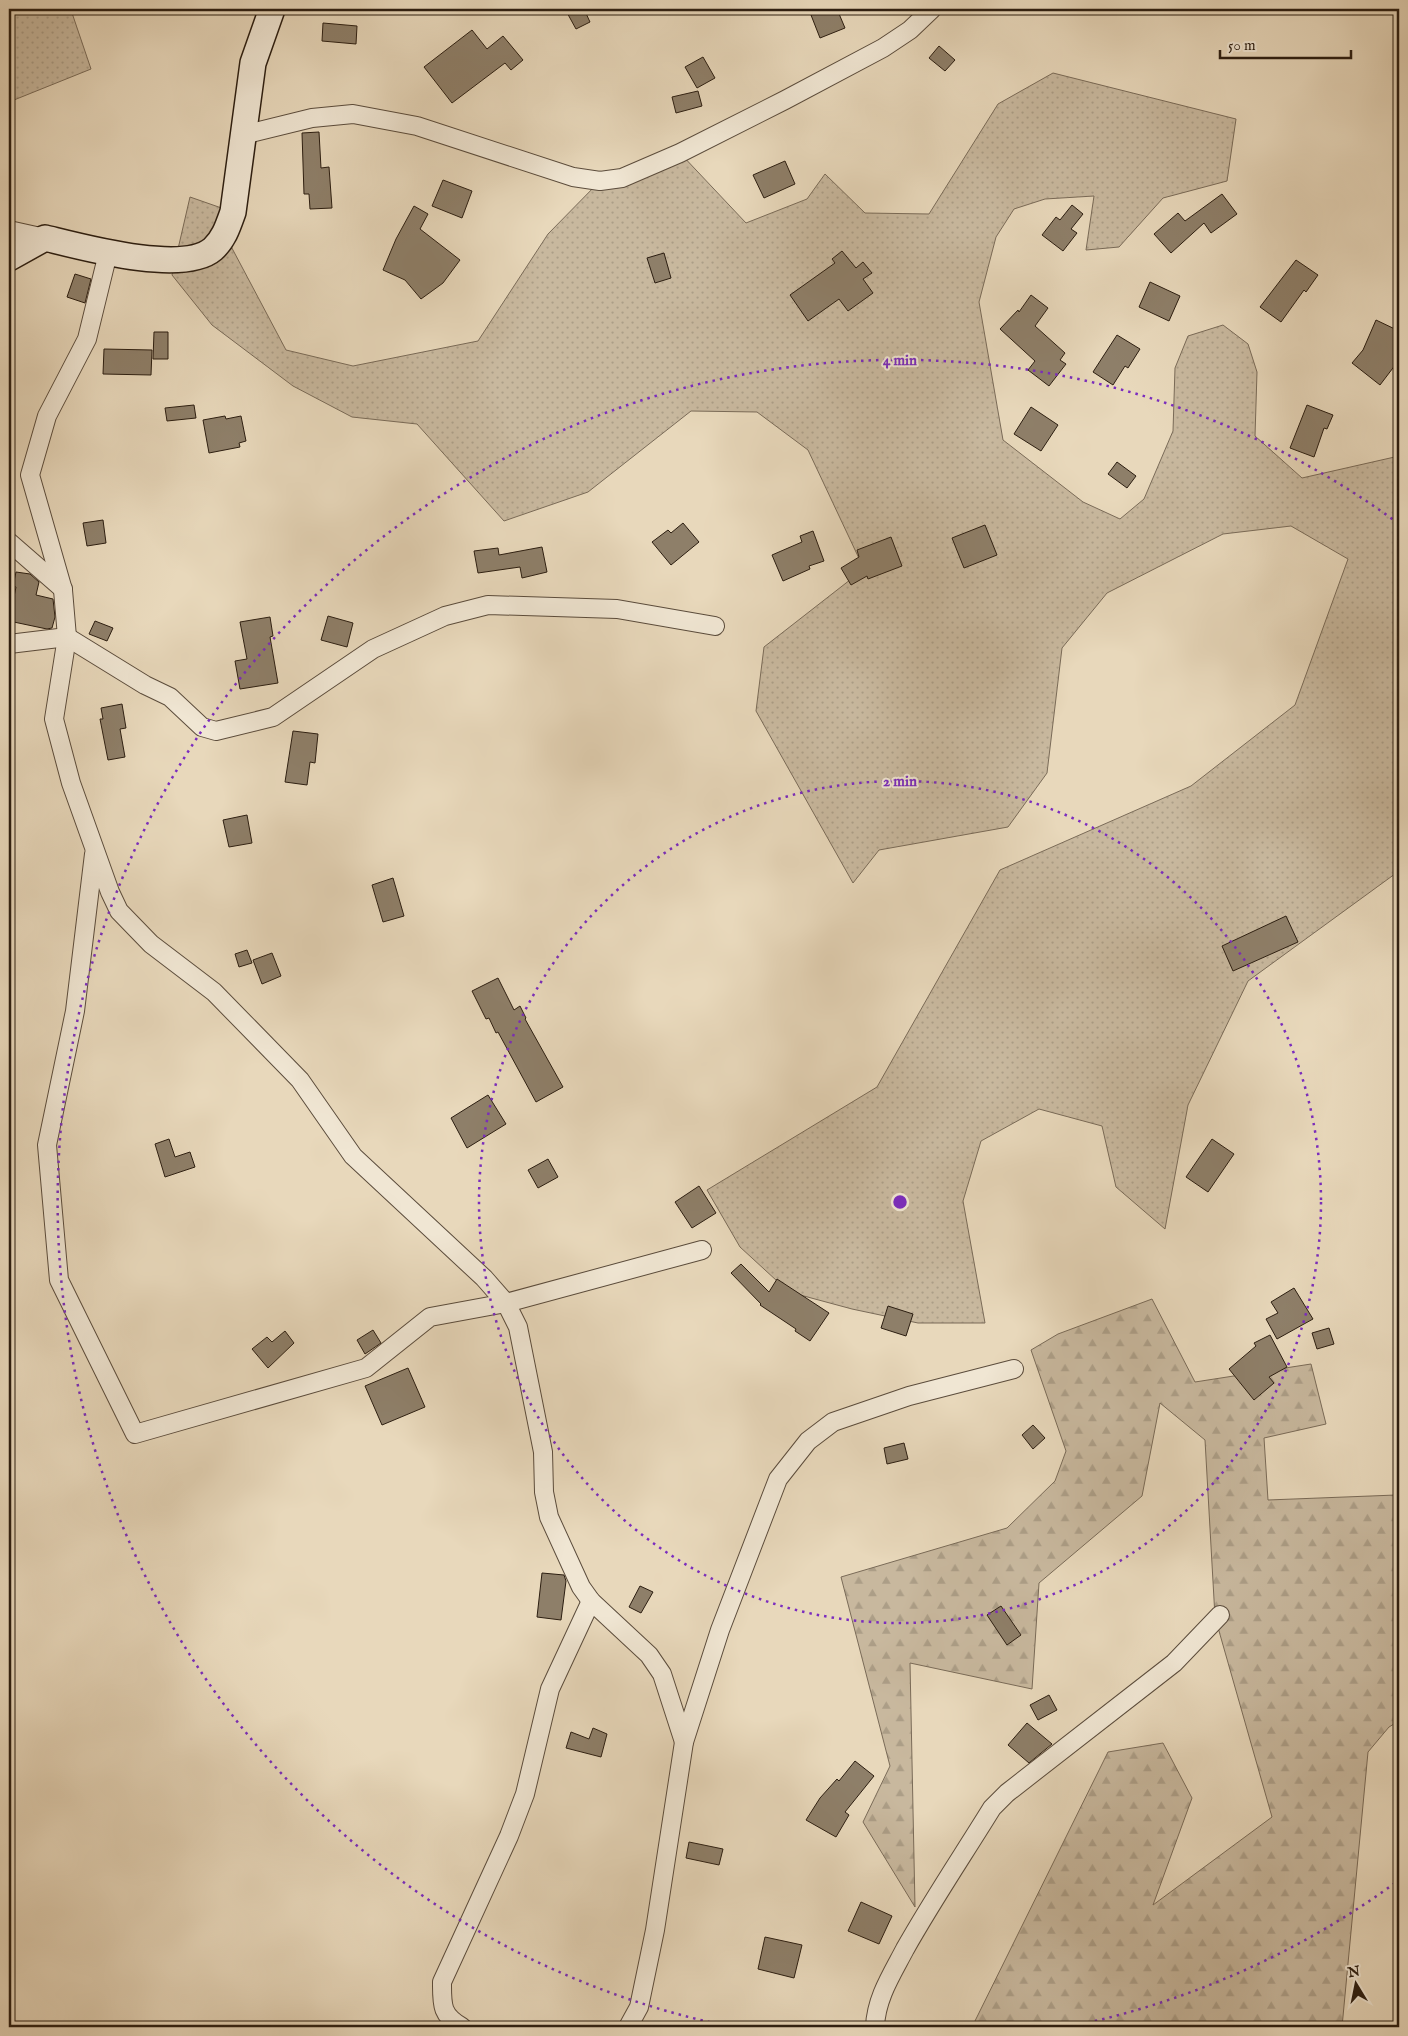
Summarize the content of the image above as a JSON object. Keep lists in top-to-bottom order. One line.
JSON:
{"scale_bar":"50 m","north":"top","rings":["4 min","2 min"]}
